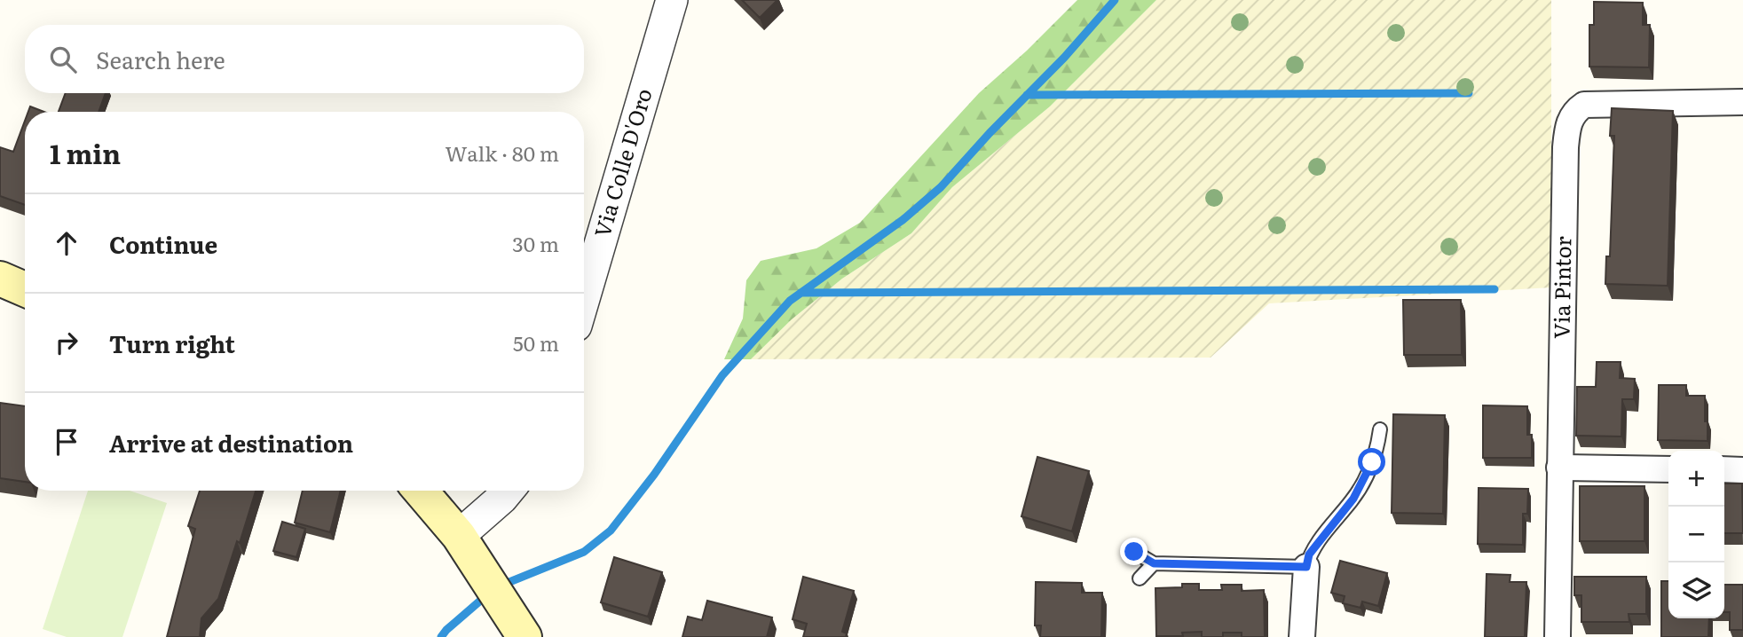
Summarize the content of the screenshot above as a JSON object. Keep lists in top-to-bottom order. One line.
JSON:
{"streets":{"street":["Via Colle D'Oro","Via Pintor"]},"page":{"search":"Search here","heading":["1 min","Walk · 80 m"],"list":[["Continue","30 m"],["Turn right","50 m"],"Arrive at destination"],"map_buttons":["+","−"]}}
